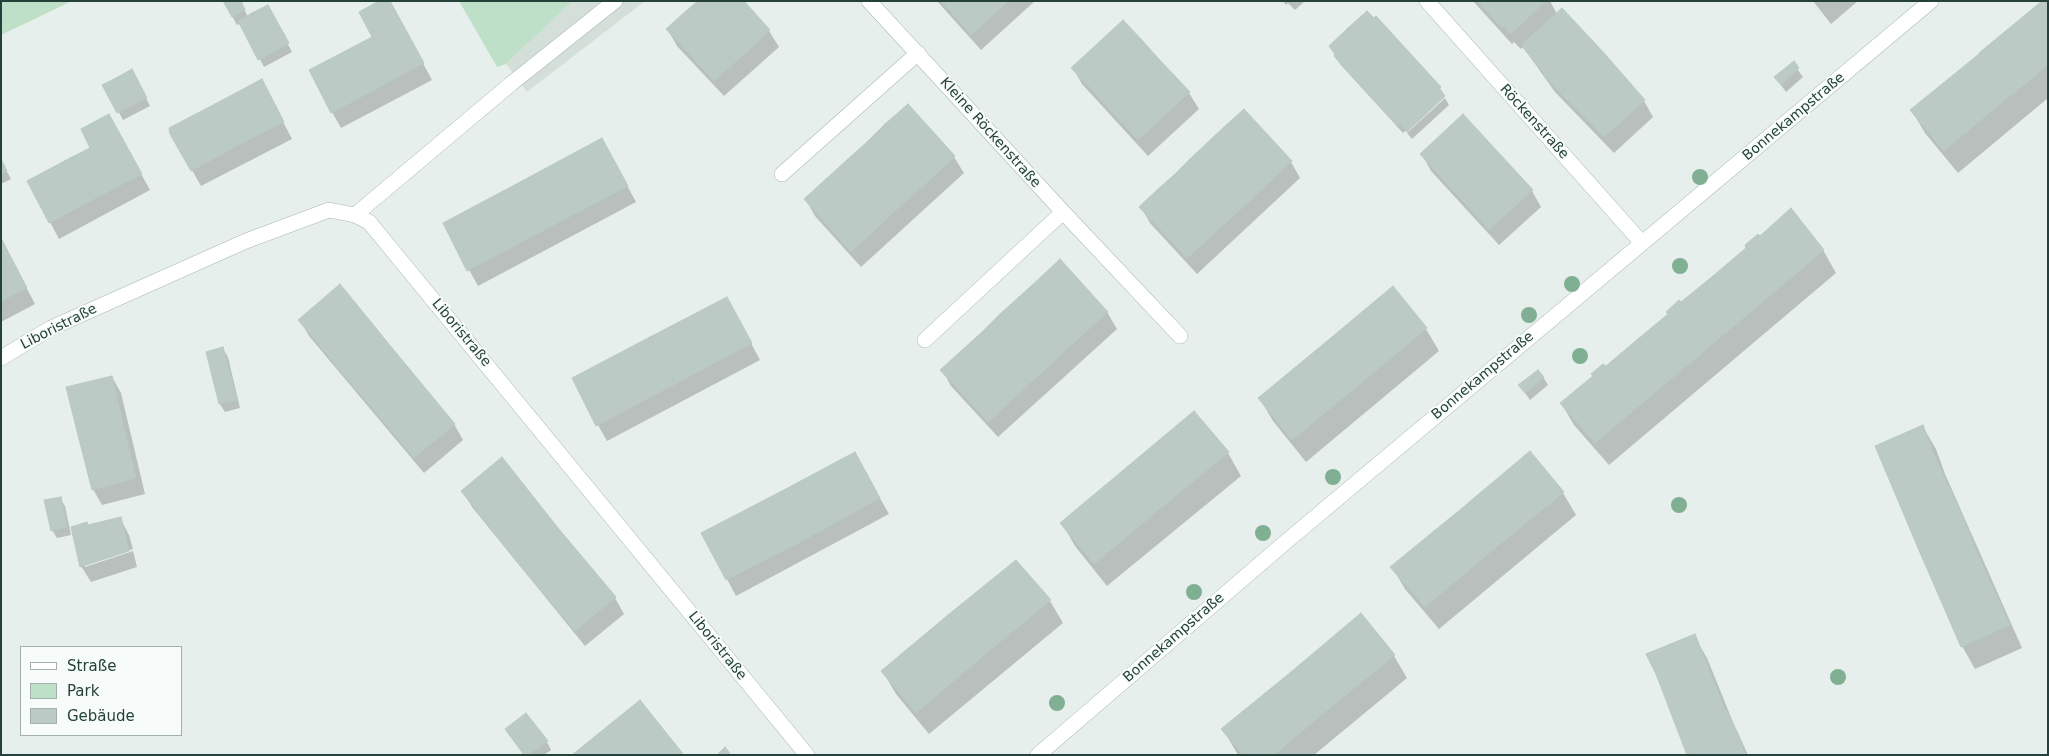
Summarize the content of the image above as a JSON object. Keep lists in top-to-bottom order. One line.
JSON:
{"streets":{"street":["Bonnekampstraße","Röckenstraße","Kleine Röckenstraße","Liboristraße"]},"crossings":[["Bonnekampstraße","Röckenstraße"]],"legend":["Straße","Park","Gebäude"]}
